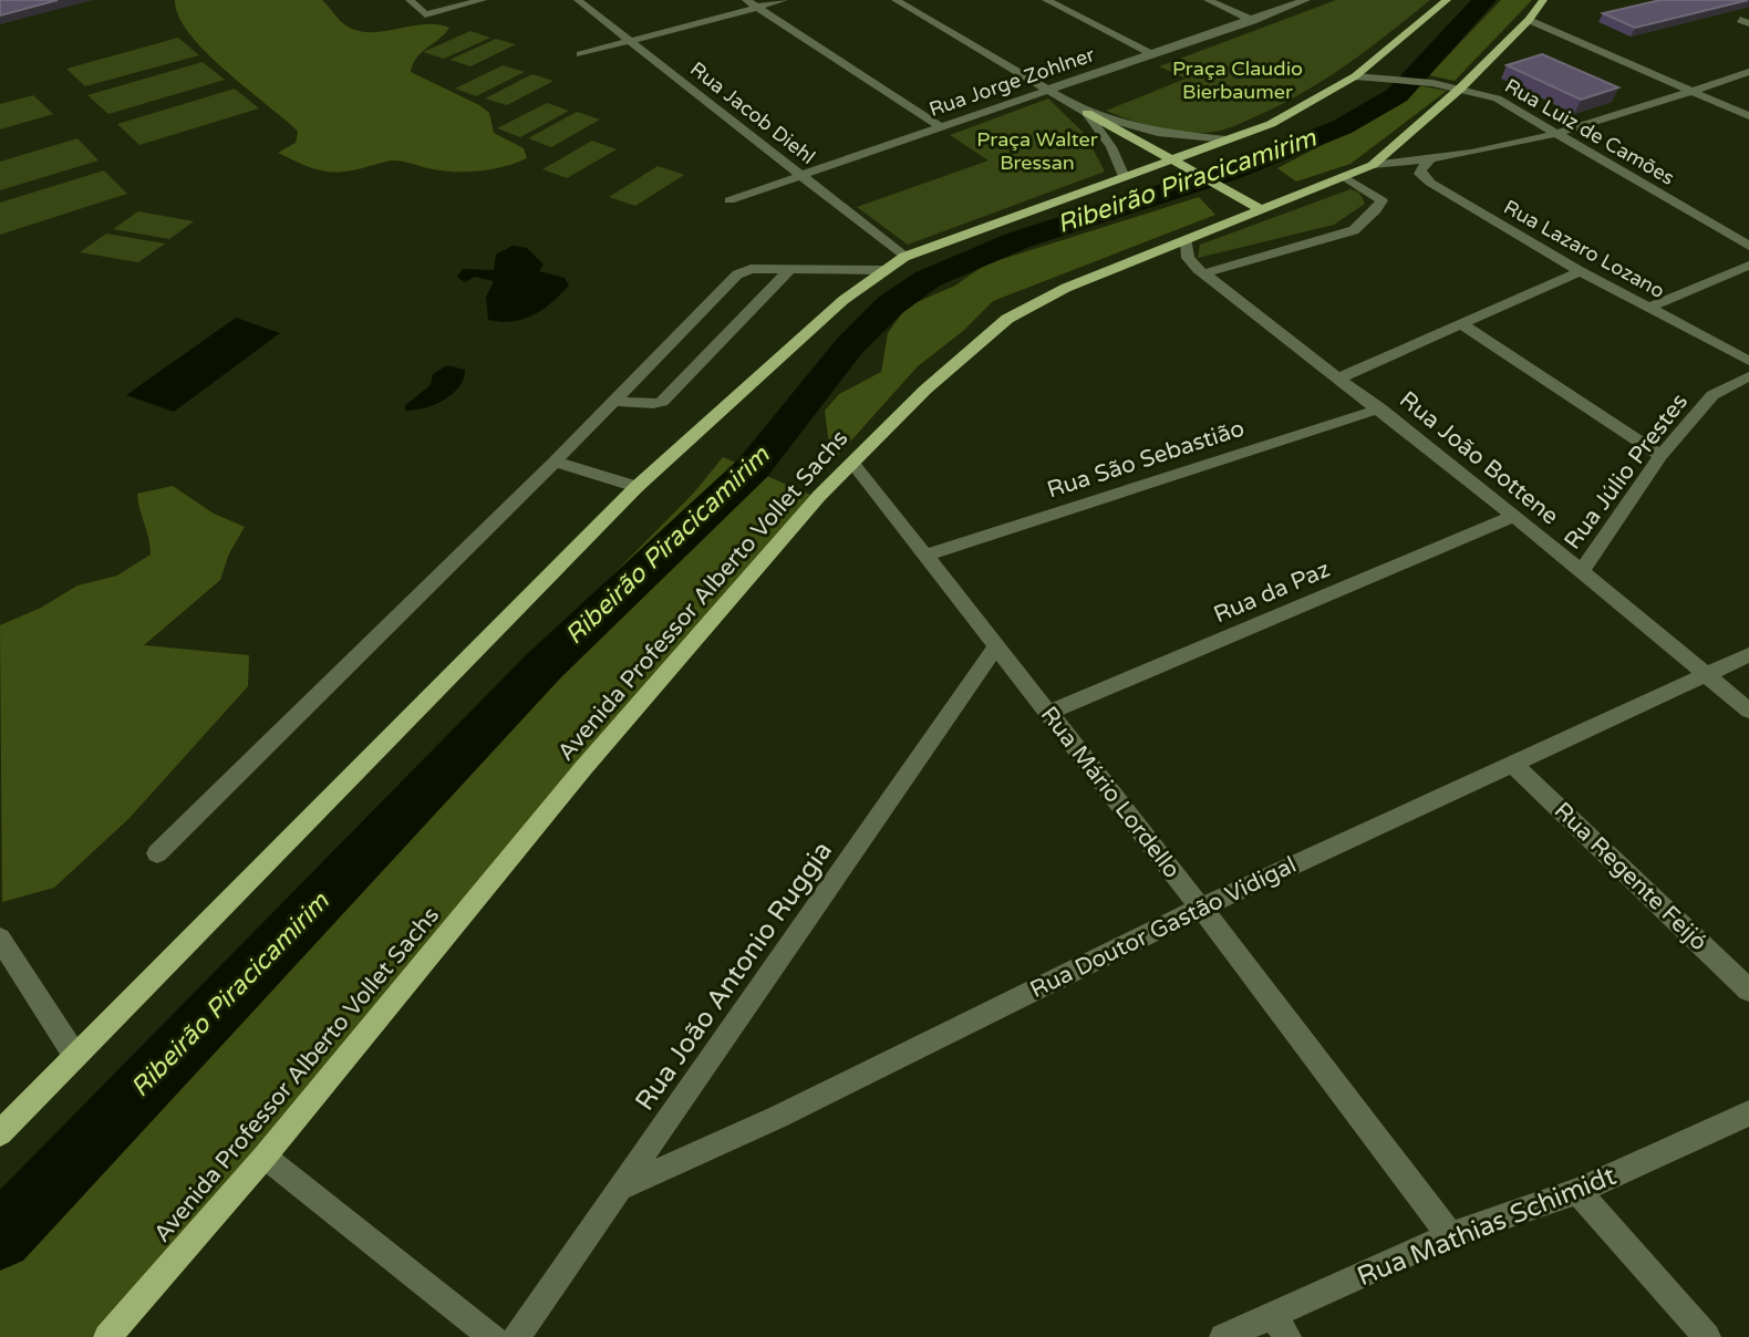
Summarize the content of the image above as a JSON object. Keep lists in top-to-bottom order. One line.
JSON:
{"streets":{"main road":["Avenida Professor Alberto Vollet Sachs"],"street":["Rua Jorge Zohlner","Rua Jacob Diehl","Rua Luiz de Camões","Rua Lazaro Lozano","Rua João Bottene","Rua São Sebastião","Rua Júlio Prestes","Rua da Paz","Rua Mário Lordello","Rua Regente Feijó","Rua Doutor Gastão Vidigal","Rua João Antonio Ruggia","Rua Mathias Schimidt"]},"crossings":[["Rua Jorge Zohlner","Rua Jacob Diehl"],["Rua Luiz de Camões","Avenida Professor Alberto Vollet Sachs"],["Rua João Bottene","Rua São Sebastião"],["Rua João Bottene","Rua Júlio Prestes"],["Rua João Bottene","Rua da Paz"],["Rua João Bottene","Avenida Professor Alberto Vollet Sachs"],["Rua João Bottene","Rua Doutor Gastão Vidigal"],["Rua São Sebastião","Rua Mário Lordello"],["Rua da Paz","Rua Mário Lordello"],["Avenida Professor Alberto Vollet Sachs","Rua Mário Lordello"],["Rua Mário Lordello","Rua Doutor Gastão Vidigal"],["Rua Mário Lordello","Rua João Antonio Ruggia"],["Rua Mário Lordello","Rua Mathias Schimidt"],["Rua Regente Feijó","Rua Doutor Gastão Vidigal"],["Rua Doutor Gastão Vidigal","Rua João Antonio Ruggia"]],"water":["Ribeirão Piracicamirim"],"parks":["Praça Claudio Bierbaumer","Praça Walter Bressan"]}
